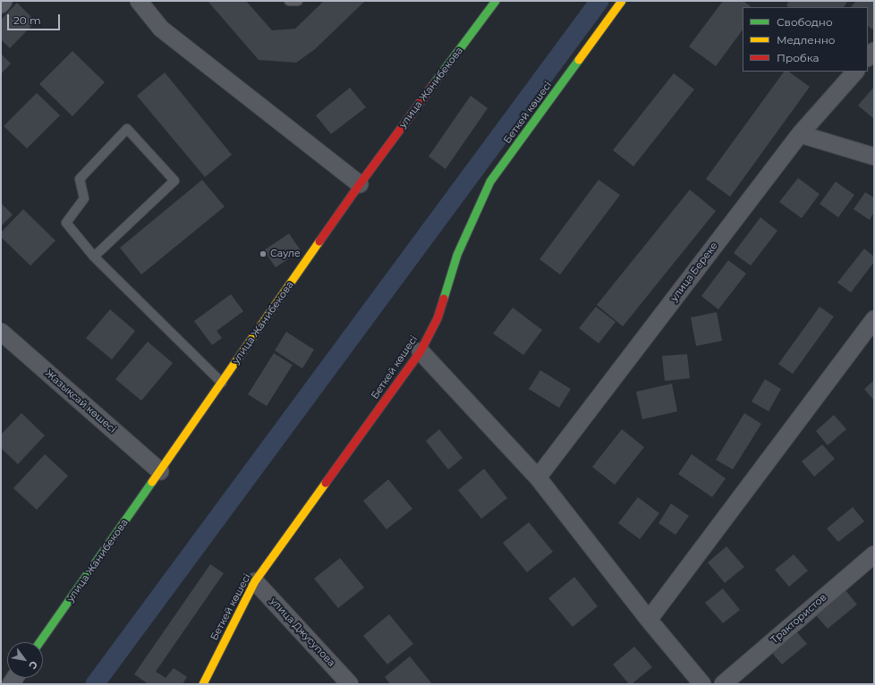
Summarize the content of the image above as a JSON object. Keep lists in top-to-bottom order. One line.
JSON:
{"streets":{"street":["улица Жанибекова","Беткей көшесі","улица Береке","Жазықсай көшесі","Трактористов","улица Джусупова"]},"crossings":[["улица Жанибекова","Жазықсай көшесі"],["Беткей көшесі","улица Джусупова"]],"places":["Сауле"],"legend":["Свободно","Медленно","Пробка"],"scale_bar":"20 m","north":"bottom right"}
